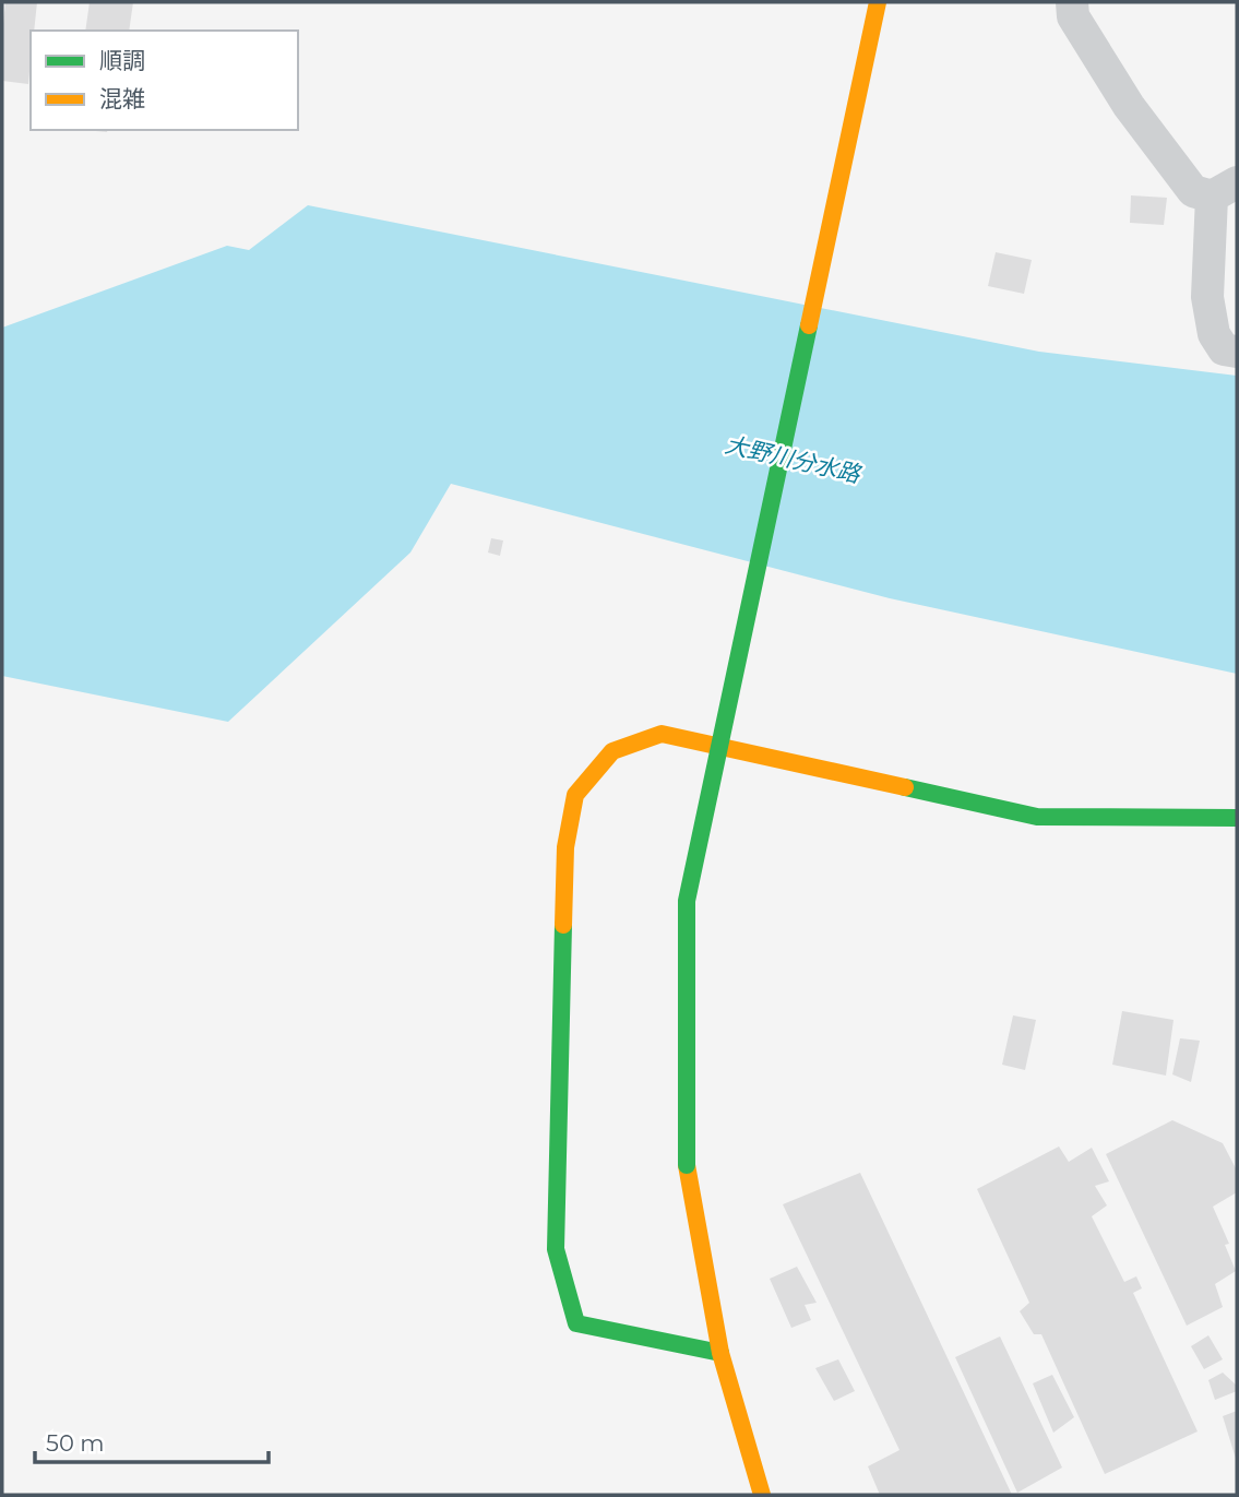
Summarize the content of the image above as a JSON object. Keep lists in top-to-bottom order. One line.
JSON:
{"water":["大野川分水路"],"legend":["順調","混雑"],"scale_bar":"50 m"}
